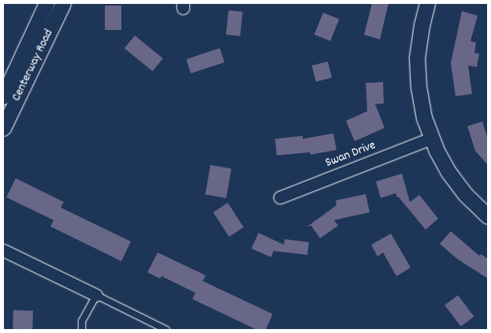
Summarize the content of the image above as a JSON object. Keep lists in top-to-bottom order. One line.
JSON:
{"streets":{"street":["Centerway Road","Swan Drive"]}}
